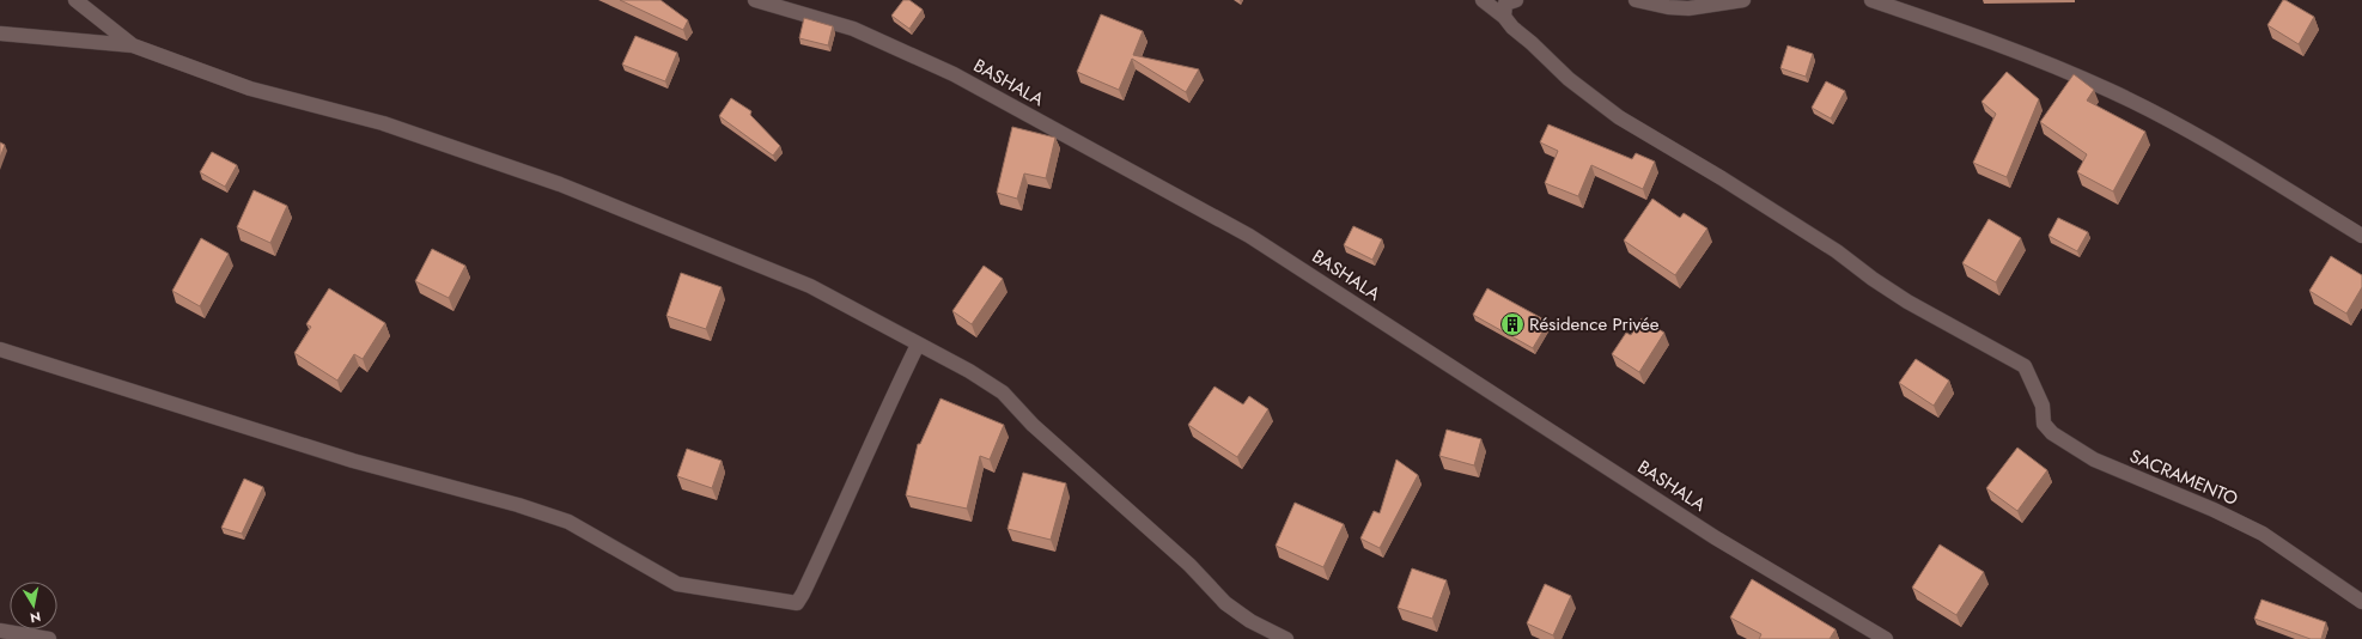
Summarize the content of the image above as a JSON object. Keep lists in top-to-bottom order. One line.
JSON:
{"streets":{"street":["BASHALA","SACRAMENTO"]},"places":{"building":["Résidence Privée"]},"north":"bottom"}
